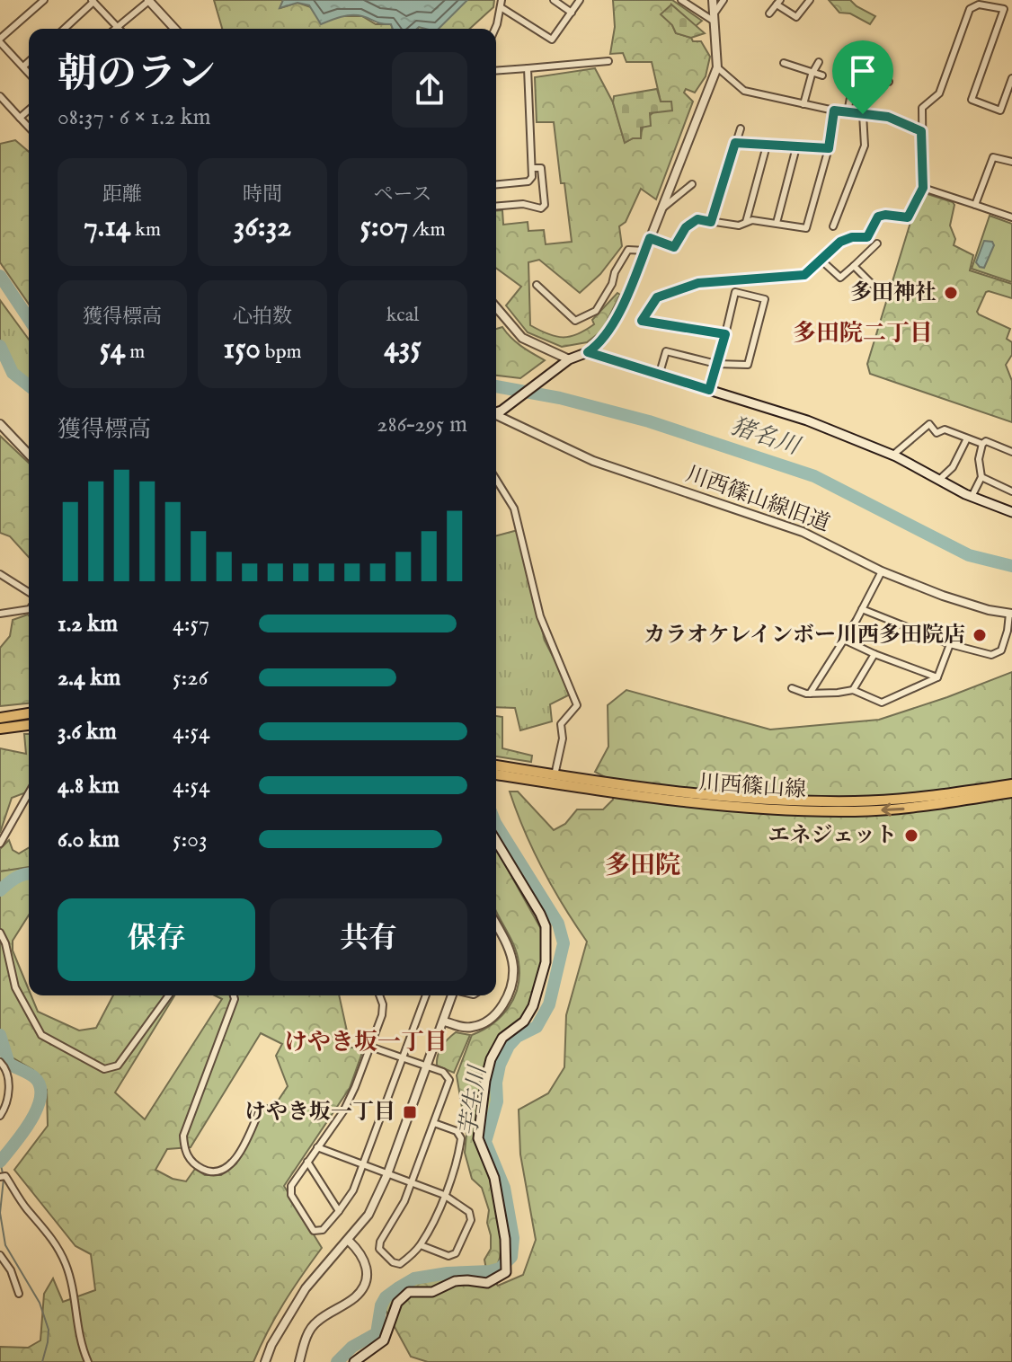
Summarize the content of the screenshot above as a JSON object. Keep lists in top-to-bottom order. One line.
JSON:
{"streets":{"main road":["川西篠山線"],"street":["川西篠山線旧道"]},"districts":["多田院二丁目","多田院","けやき坂一丁目"],"water":["猪名川","芋生川"],"places":{"other":["多田神社","カラオケレインボー川西多田院店","エネジェット"],"transit":["けやき坂一丁目"]},"page":{"heading":["朝のラン","08:37 · 6 × 1.2 km"],"stats":[["距離","7.14 km"],["時間","36:32"],["ペース","5:07 /km"],["獲得標高","54 m"],["心拍数","150 bpm"],["kcal","435"]],"chart":["獲得標高","286–295 m"],"list":[{"name":"1.2 km","note":"4:57"},{"name":"2.4 km","note":"5:26"},{"name":"3.6 km","note":"4:54"},{"name":"4.8 km","note":"4:54"},{"name":"6.0 km","note":"5:03"}],"buttons":["保存","共有"]}}
